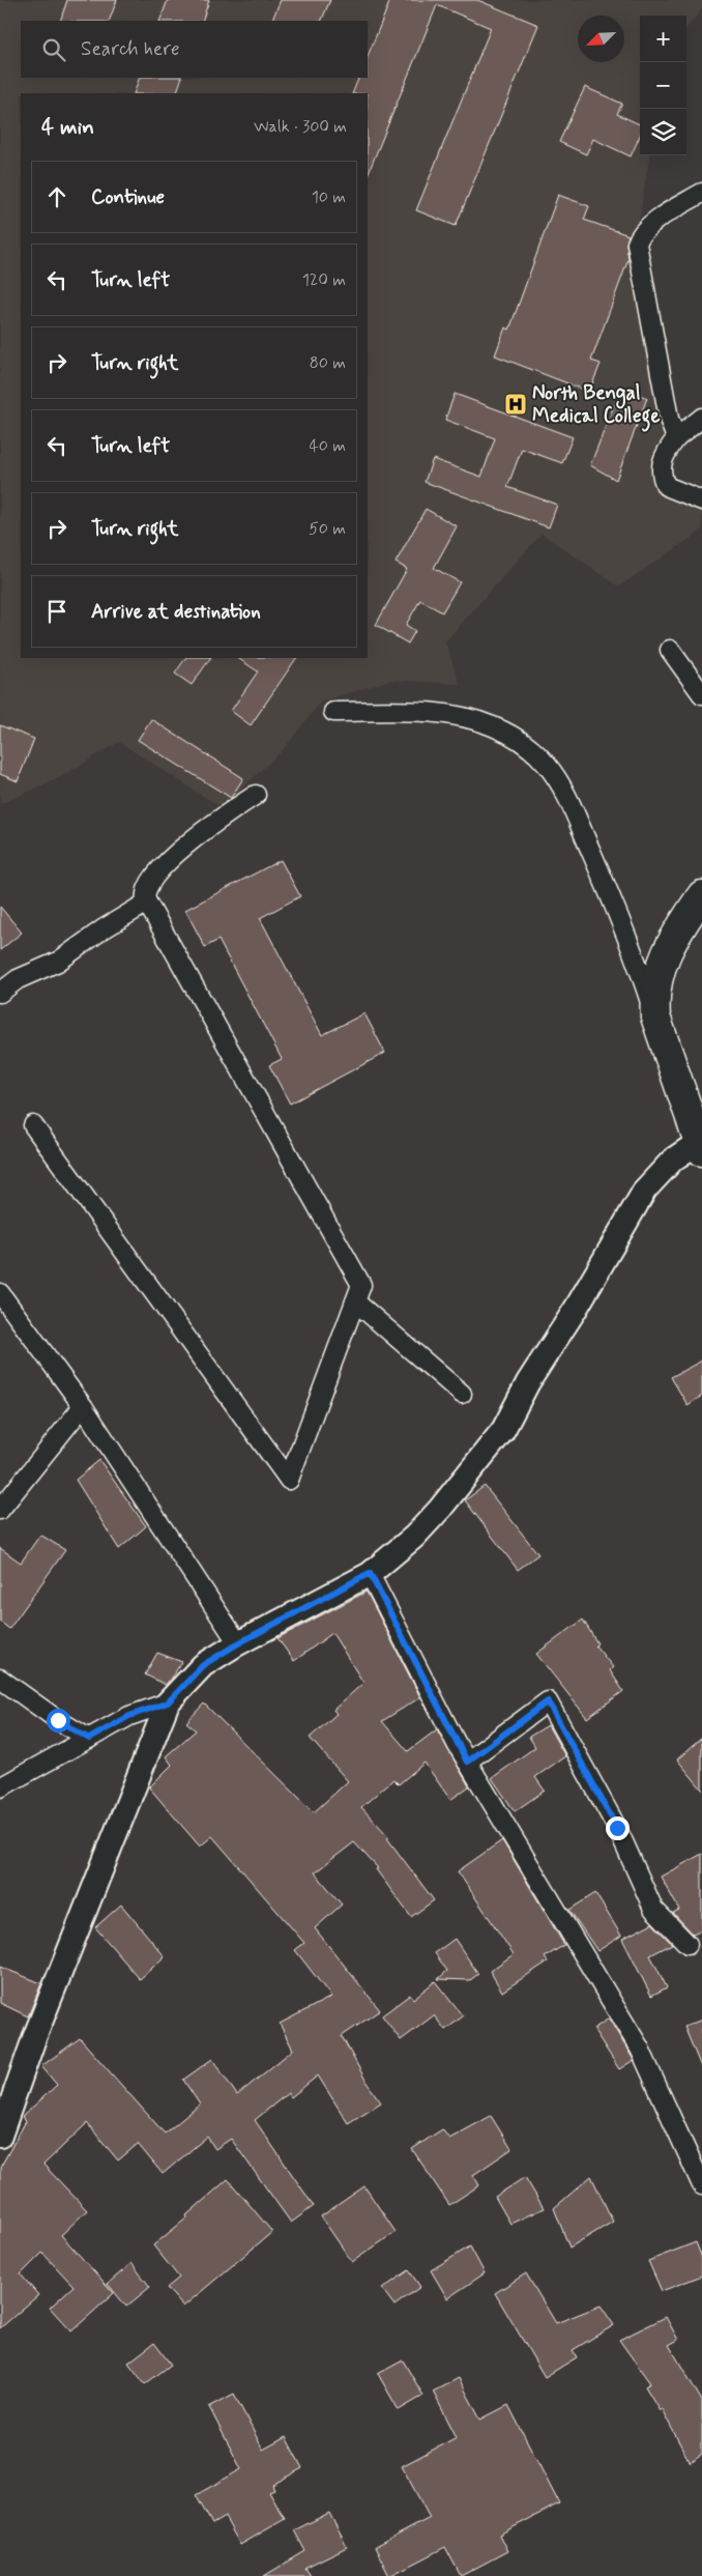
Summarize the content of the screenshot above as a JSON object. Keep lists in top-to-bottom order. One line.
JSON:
{"places":{"hospital":["North Bengal Medical College"]},"north":"bottom left","page":{"map_buttons":["+","−"],"search":"Search here","heading":["4 min","Walk · 300 m"],"list":[["Continue","10 m"],["Turn left","120 m"],["Turn right","80 m"],["Turn left","40 m"],["Turn right","50 m"],"Arrive at destination"]}}
